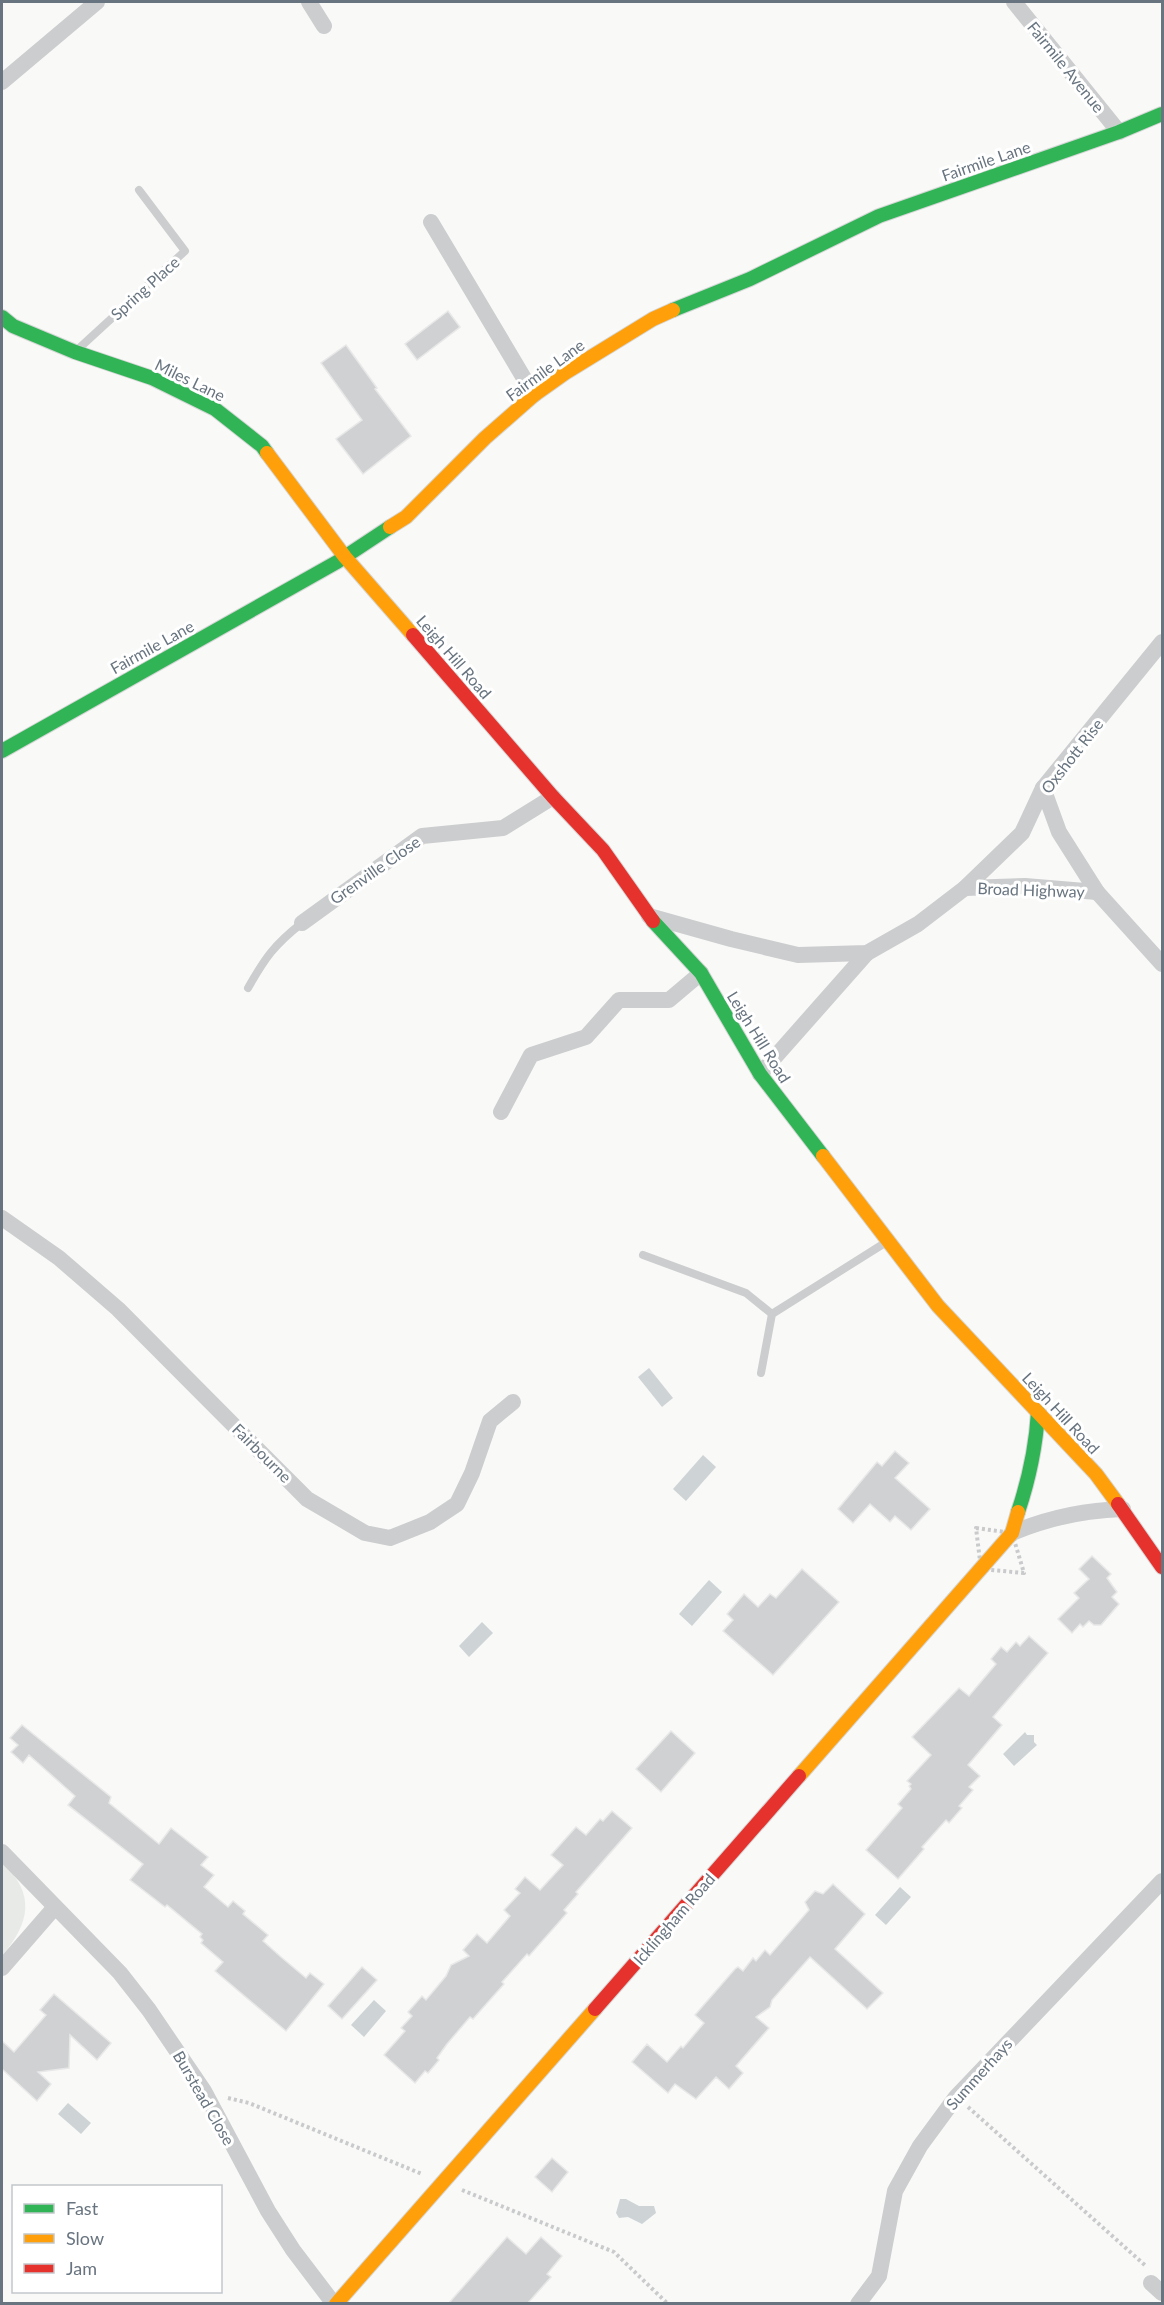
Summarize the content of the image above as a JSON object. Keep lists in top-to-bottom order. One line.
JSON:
{"streets":{"street":["Fairmile Avenue","Fairmile Lane","Miles Lane","Leigh Hill Road","Oxshott Rise","Grenville Close","Broad Highway","Fairbourne","Icklingham Road","Summerhays","Burstead Close"],"lane":["Spring Place"]},"crossings":[["Fairmile Avenue","Fairmile Lane"],["Fairmile Lane","Miles Lane"],["Fairmile Lane","Leigh Hill Road"],["Spring Place","Miles Lane"],["Miles Lane","Leigh Hill Road"],["Leigh Hill Road","Oxshott Rise"],["Leigh Hill Road","Grenville Close"],["Leigh Hill Road","Icklingham Road"],["Oxshott Rise","Broad Highway"],["Icklingham Road","Burstead Close"]],"legend":["Fast","Slow","Jam"]}
